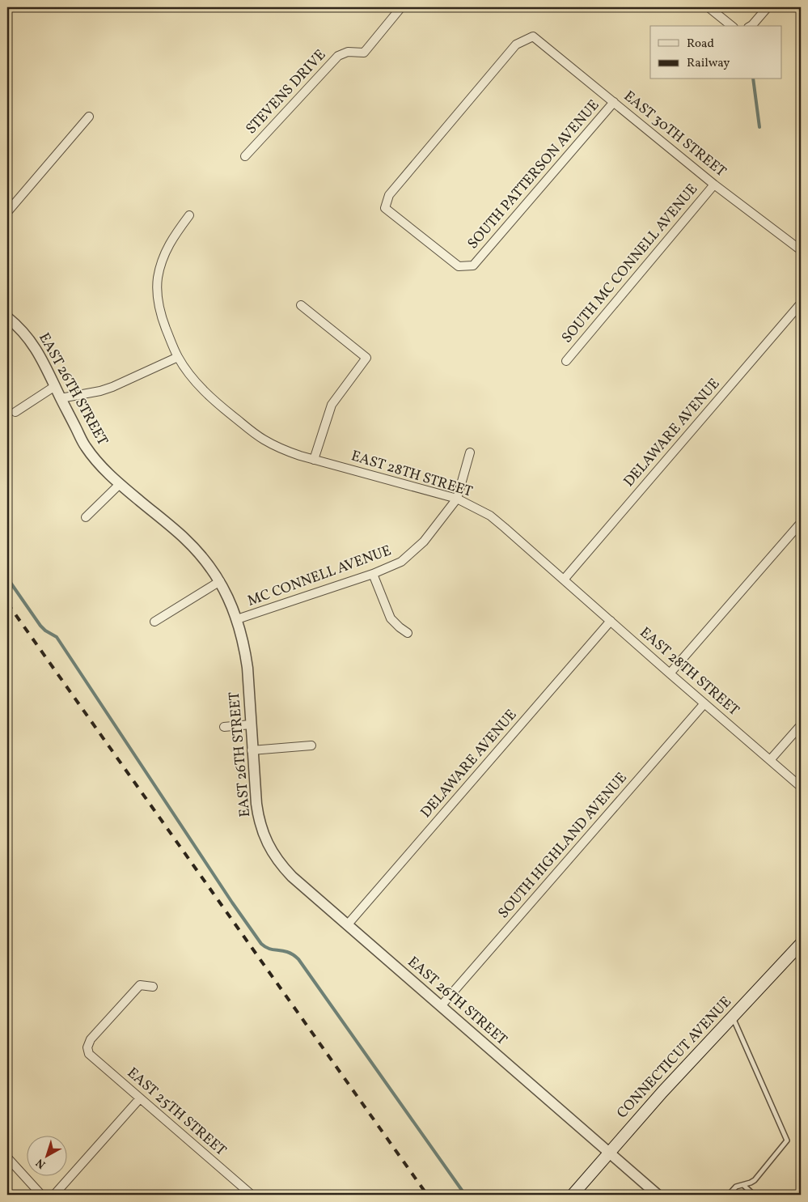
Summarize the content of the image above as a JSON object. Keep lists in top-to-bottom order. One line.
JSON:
{"streets":{"main road":["CONNECTICUT AVENUE"],"street":["STEVENS DRIVE","EAST 30TH STREET","SOUTH PATTERSON AVENUE","SOUTH MC CONNELL AVENUE","EAST 26TH STREET","DELAWARE AVENUE","EAST 28TH STREET","MC CONNELL AVENUE","SOUTH HIGHLAND AVENUE","EAST 25TH STREET"]},"crossings":[["EAST 30TH STREET","SOUTH PATTERSON AVENUE"],["EAST 30TH STREET","SOUTH MC CONNELL AVENUE"],["EAST 26TH STREET","DELAWARE AVENUE"],["EAST 26TH STREET","MC CONNELL AVENUE"],["EAST 26TH STREET","SOUTH HIGHLAND AVENUE"],["EAST 26TH STREET","CONNECTICUT AVENUE"],["DELAWARE AVENUE","EAST 28TH STREET"],["EAST 28TH STREET","MC CONNELL AVENUE"],["EAST 28TH STREET","SOUTH HIGHLAND AVENUE"]],"legend":["Road","Railway"],"north":"bottom left"}
